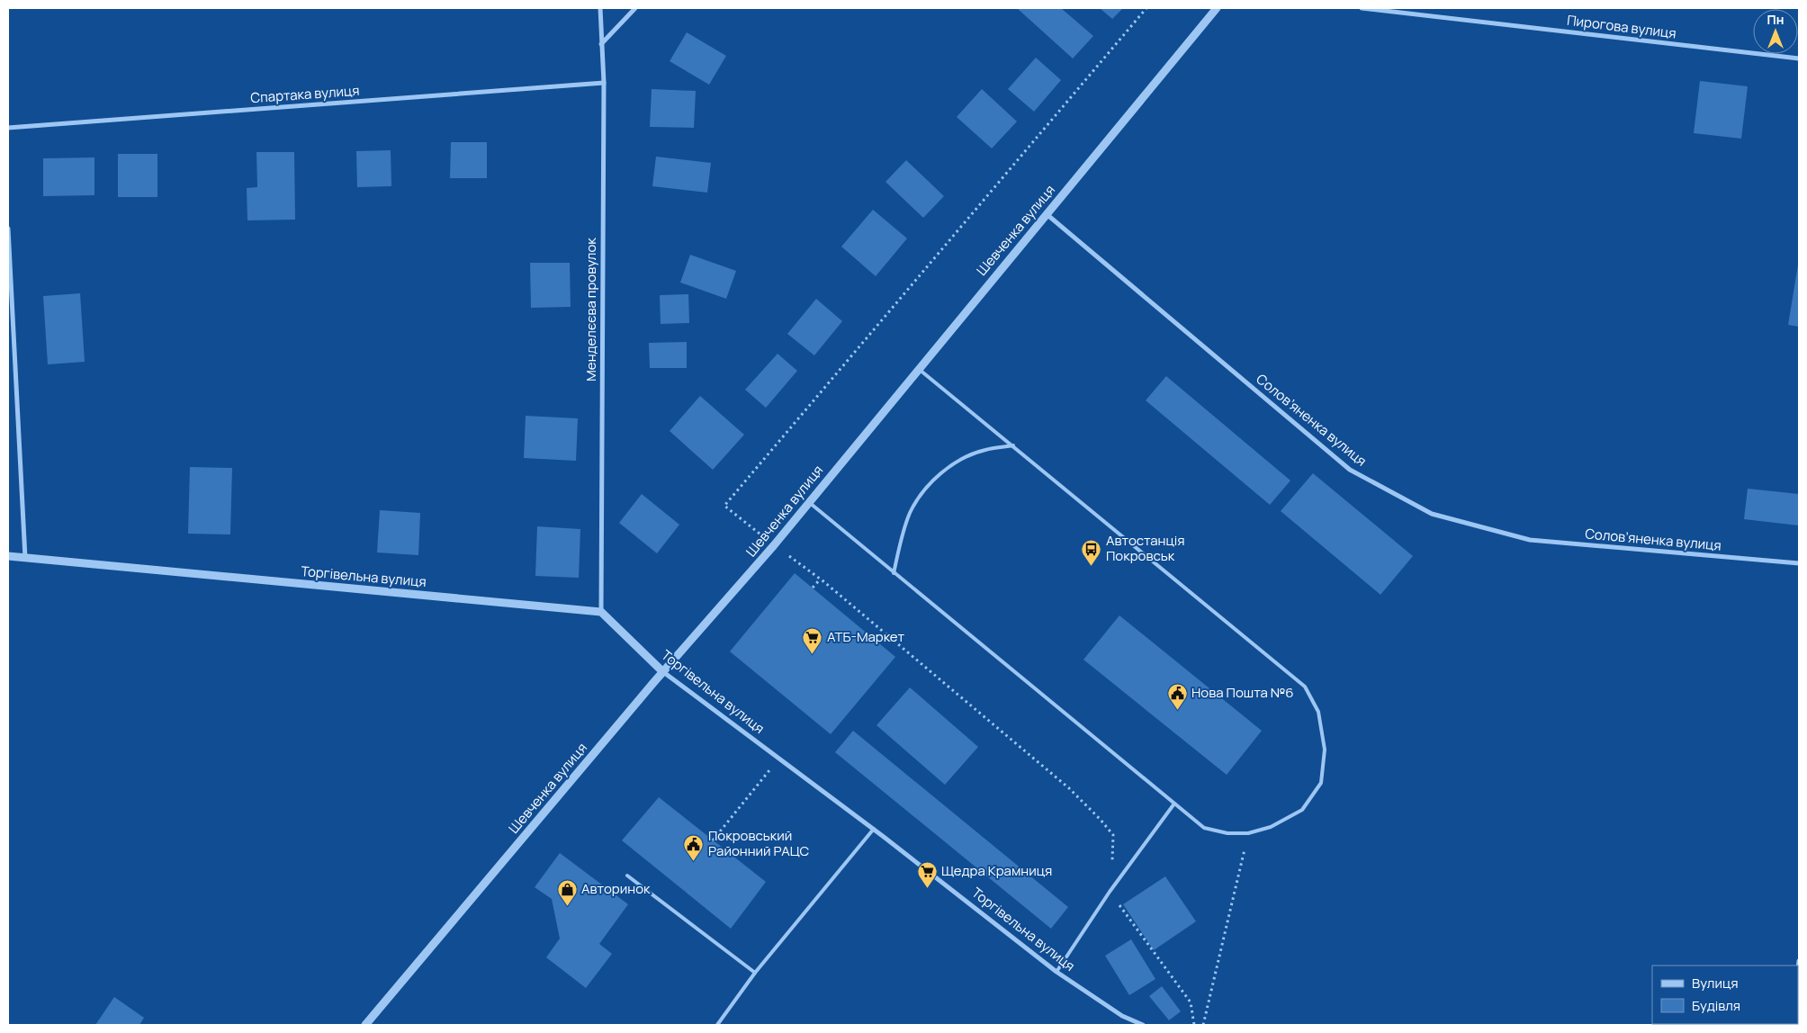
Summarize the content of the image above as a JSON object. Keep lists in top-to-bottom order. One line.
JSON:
{"streets":{"street":["Пирогова вулиця","Спартака вулиця","Шевченка вулиця","Менделєєва провулок","Солов’яненка вулиця","Торгівельна вулиця"]},"crossings":[["Спартака вулиця","Менделєєва провулок"],["Шевченка вулиця","Солов’яненка вулиця"],["Шевченка вулиця","Торгівельна вулиця"],["Менделєєва провулок","Торгівельна вулиця"]],"places":{"bus stop":["Автостанція Покровськ"],"supermarket":["АТБ-Маркет","Щедра Крамниця"],"public building":["Нова Пошта №6","Покровський Районний РАЦС"],"shop":["Авторинок"]},"legend":["Вулиця","Будівля"],"north":"top"}
